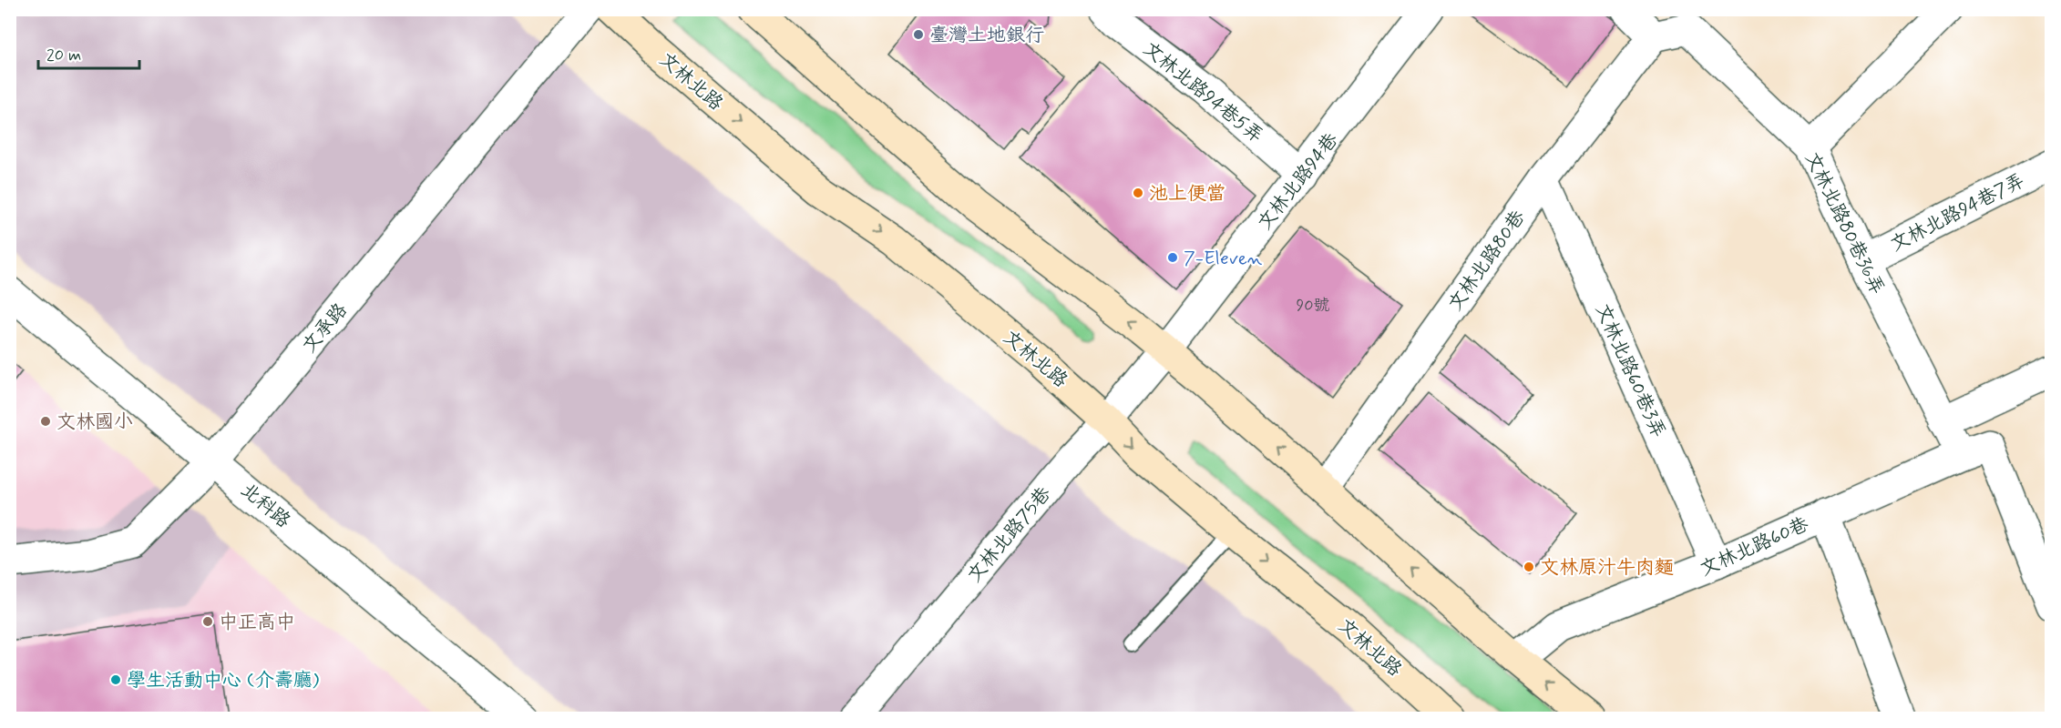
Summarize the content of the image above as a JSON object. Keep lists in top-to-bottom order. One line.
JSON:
{"streets":{"main road":["文林北路"],"street":["文林北路94巷5弄","文林北路94巷","文林北路94巷7弄","文林北路80巷36弄","文林北路80巷","文承路","文林北路60巷3弄","北科路","文林北路75巷","文林北路60巷"]},"crossings":[["文林北路","文林北路75巷"],["文林北路94巷5弄","文林北路94巷"],["文林北路94巷","文林北路75巷"],["文林北路94巷7弄","文林北路80巷36弄"],["文林北路80巷36弄","文林北路80巷"],["文林北路80巷","文林北路60巷3弄"],["文承路","北科路"],["文林北路60巷3弄","文林北路60巷"]],"places":["臺灣土地銀行","池上便當","7-Eleven","文林國小","文林原汁牛肉麵","中正高中","學生活動中心 (介壽廳)"],"house_numbers":["90號"],"scale_bar":"20 m"}
